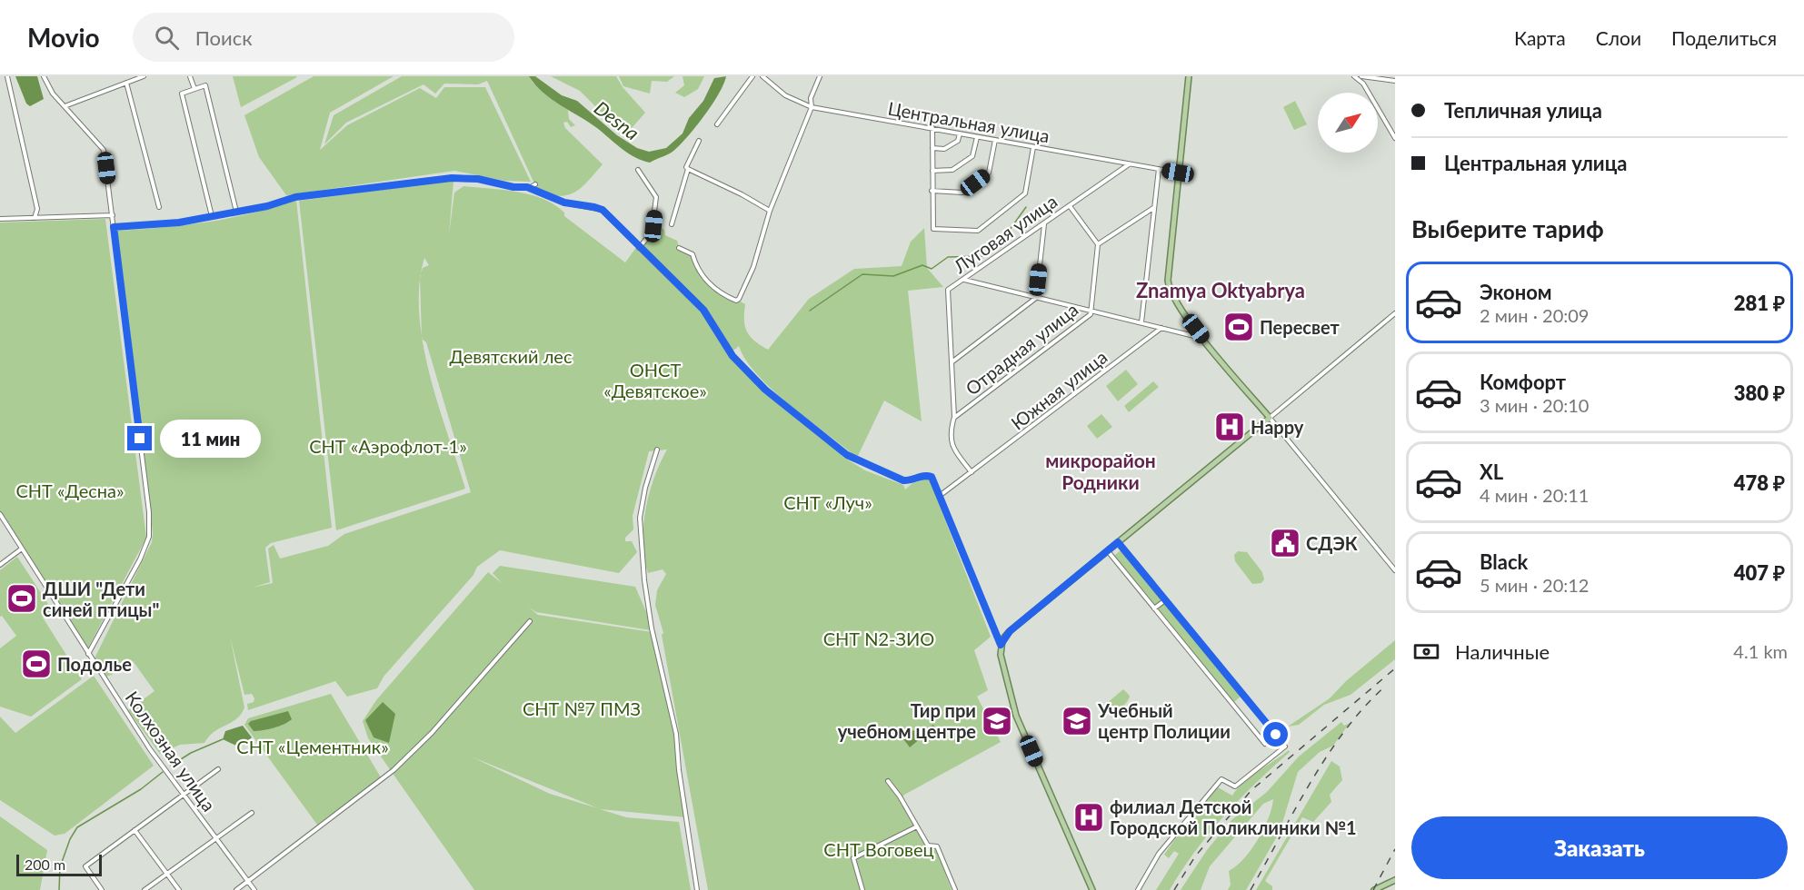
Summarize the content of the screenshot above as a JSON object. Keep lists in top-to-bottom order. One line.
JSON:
{"streets":{"street":["Центральная улица","Луговая улица","Отрадная улица","Южная улица","Колхозная улица"]},"crossings":[["Центральная улица","Луговая улица"],["Луговая улица","Отрадная улица"],["Луговая улица","Южная улица"]],"districts":["Znamya Oktyabrya","микрорайон Родники"],"water":["Desna"],"parks":["Девятский лес","ОНСТ «Девятское»","СНТ «Аэрофлот-1»","СНТ «Десна»","СНТ «Луч»","СНТ N2-ЗИО","СНТ №7 ПМЗ","СНТ «Цементник»","СНТ Воговец"],"places":{"sports":["Пересвет","ДШИ \"Дети синей птицы\"","Подолье"],"hospital":["Happy","филиал Детской Городской Поликлиники №1"],"public building":["СДЭК"],"school or university":["Тир при учебном центре","Учебный центр Полиции"]},"scale_bar":"200 m","north":"top right","page":{"header":"Movio","search":"Поиск","nav":["Карта","Слои","Поделиться"],"banner":["Тепличная улица","Центральная улица"],"heading":"Выберите тариф","list":[{"name":"Эконом","note":"2 мин · 20:09","value":"281 ₽"},{"name":"Комфорт","note":"3 мин · 20:10","value":"380 ₽"},{"name":"XL","note":"4 мин · 20:11","value":"478 ₽"},{"name":"Black","note":"5 мин · 20:12","value":"407 ₽"}],"bubble":"11 мин","pay":["Наличные","4.1 km"],"buttons":"Заказать","scale":"200 m"}}
